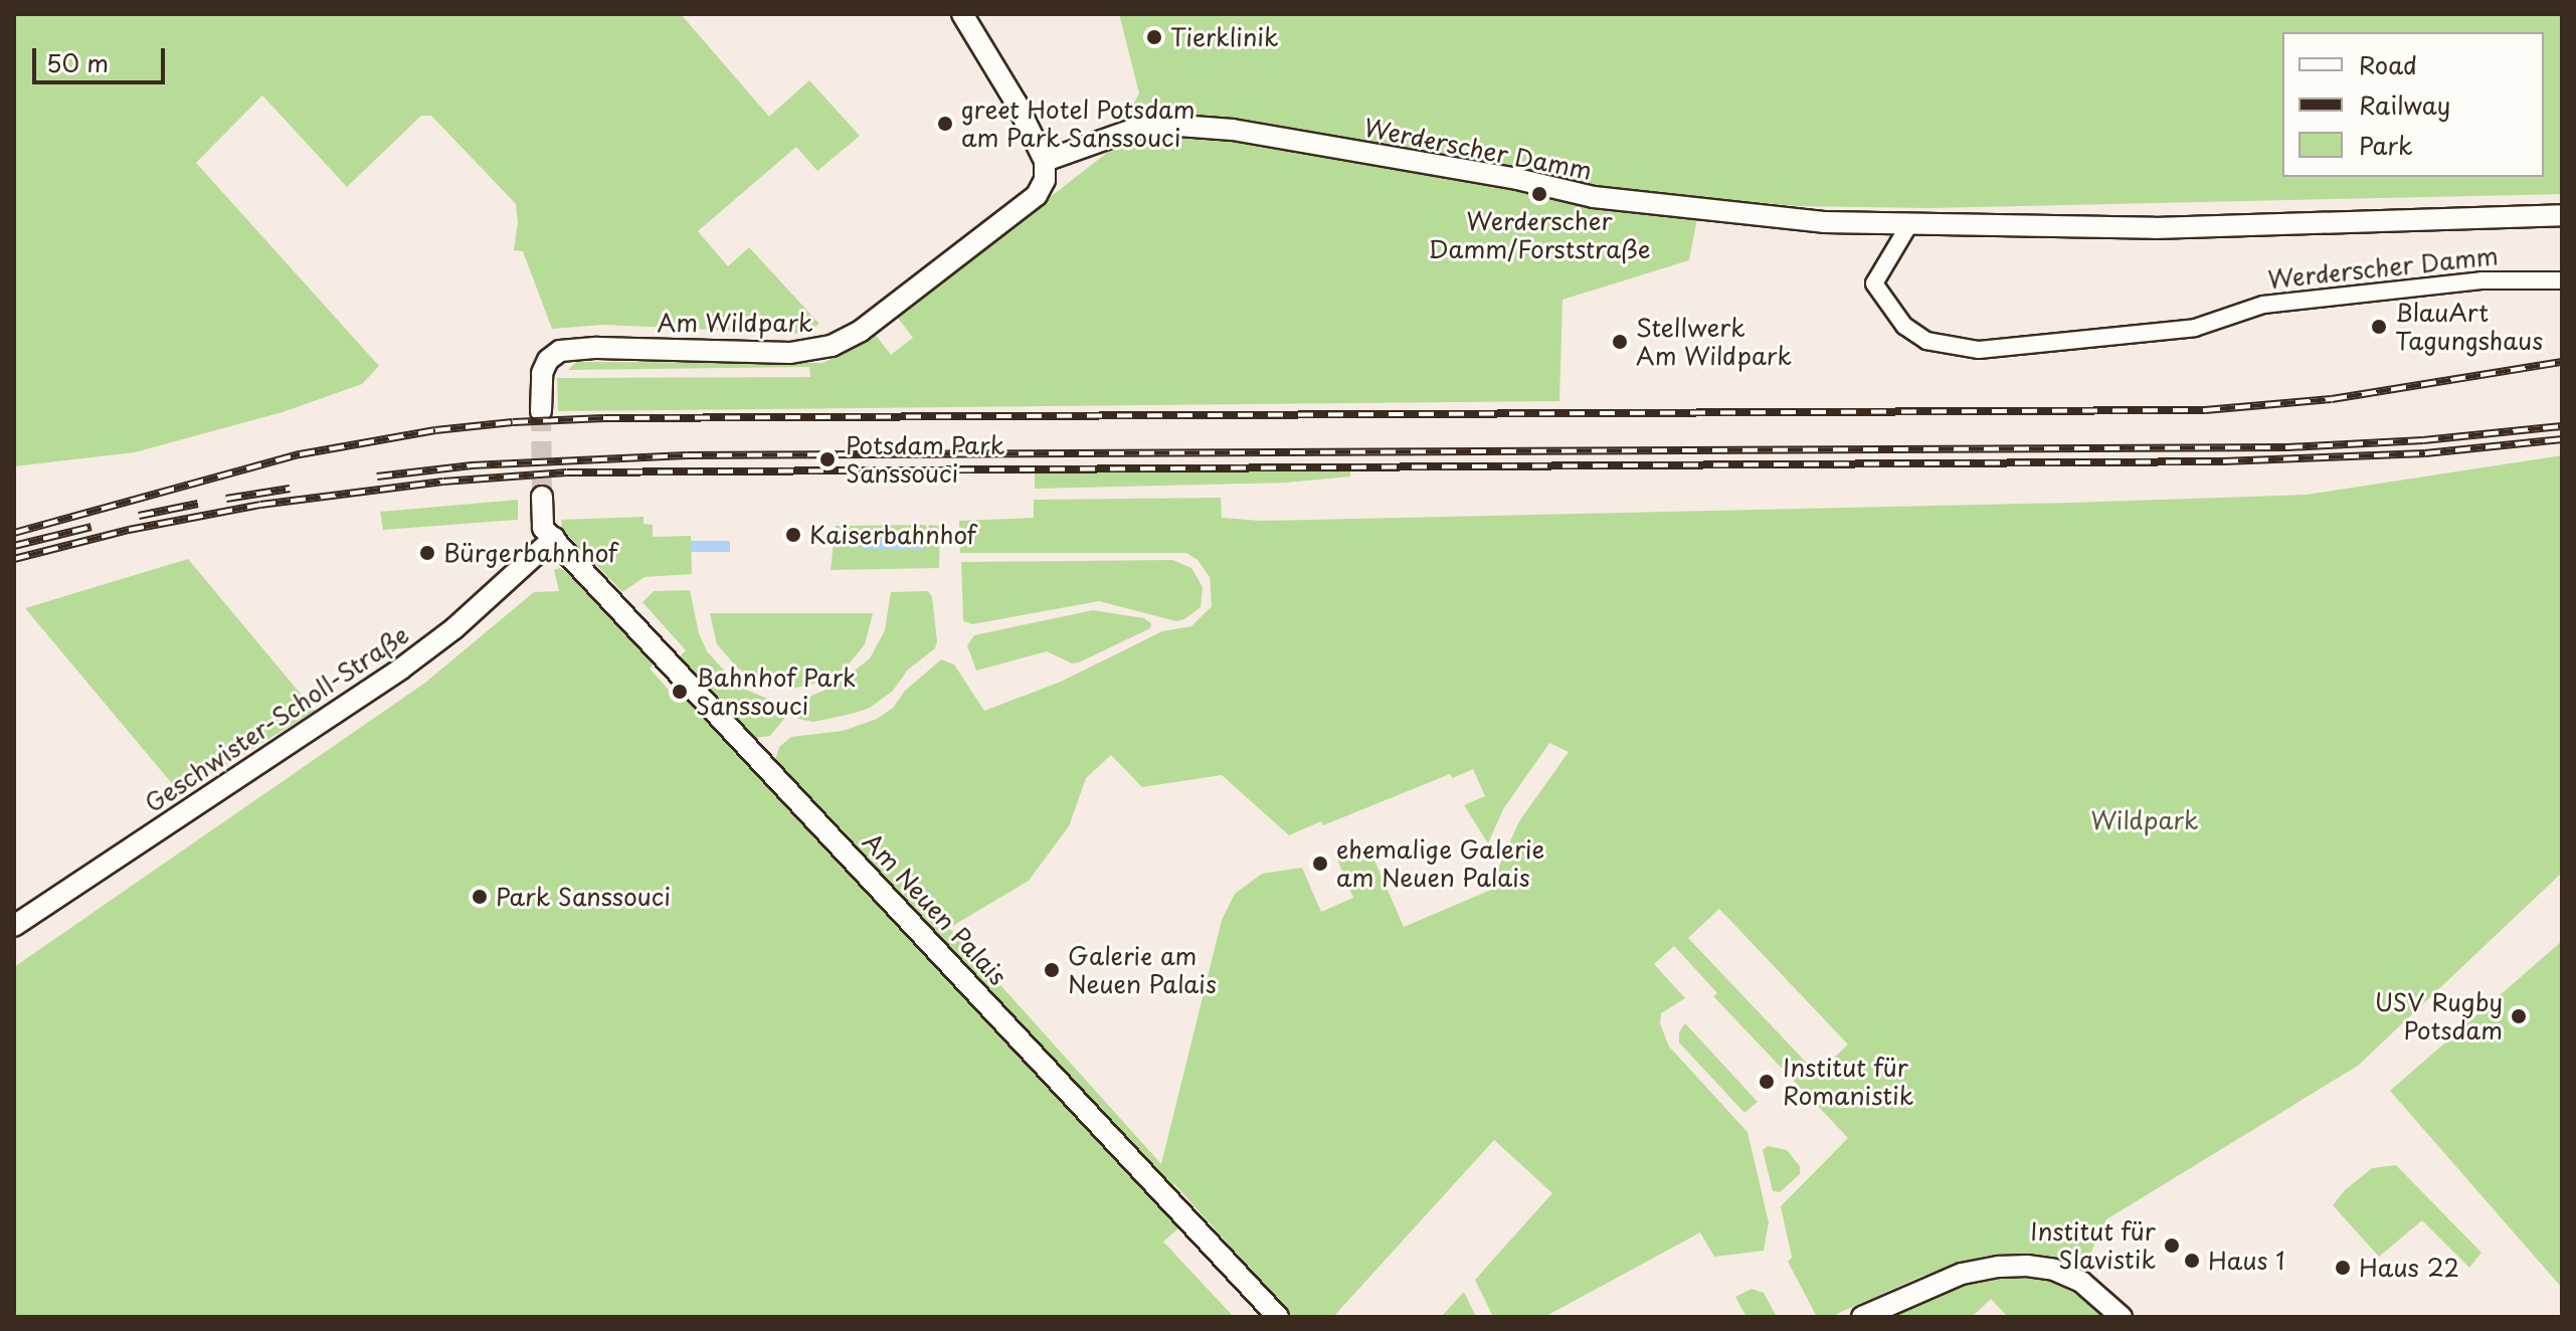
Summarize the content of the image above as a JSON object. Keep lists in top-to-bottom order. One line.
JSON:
{"streets":{"street":["Werderscher Damm","Am Wildpark","Geschwister-Scholl-Straße","Am Neuen Palais"]},"crossings":[["Werderscher Damm","Am Wildpark"],["Geschwister-Scholl-Straße","Am Neuen Palais"]],"parks":["Wildpark"],"places":["Tierklinik","greet Hotel Potsdam am Park Sanssouci","Werderscher Damm/Forststraße","BlauArt Tagungshaus","Stellwerk Am Wildpark","Potsdam Park Sanssouci","Kaiserbahnhof","Bürgerbahnhof","Bahnhof Park Sanssouci","ehemalige Galerie am Neuen Palais","Park Sanssouci","Galerie am Neuen Palais","USV Rugby Potsdam","Institut für Romanistik","Institut für Slavistik","Haus 1","Haus 22"],"legend":["Road","Railway","Park"],"scale_bar":"50 m"}
